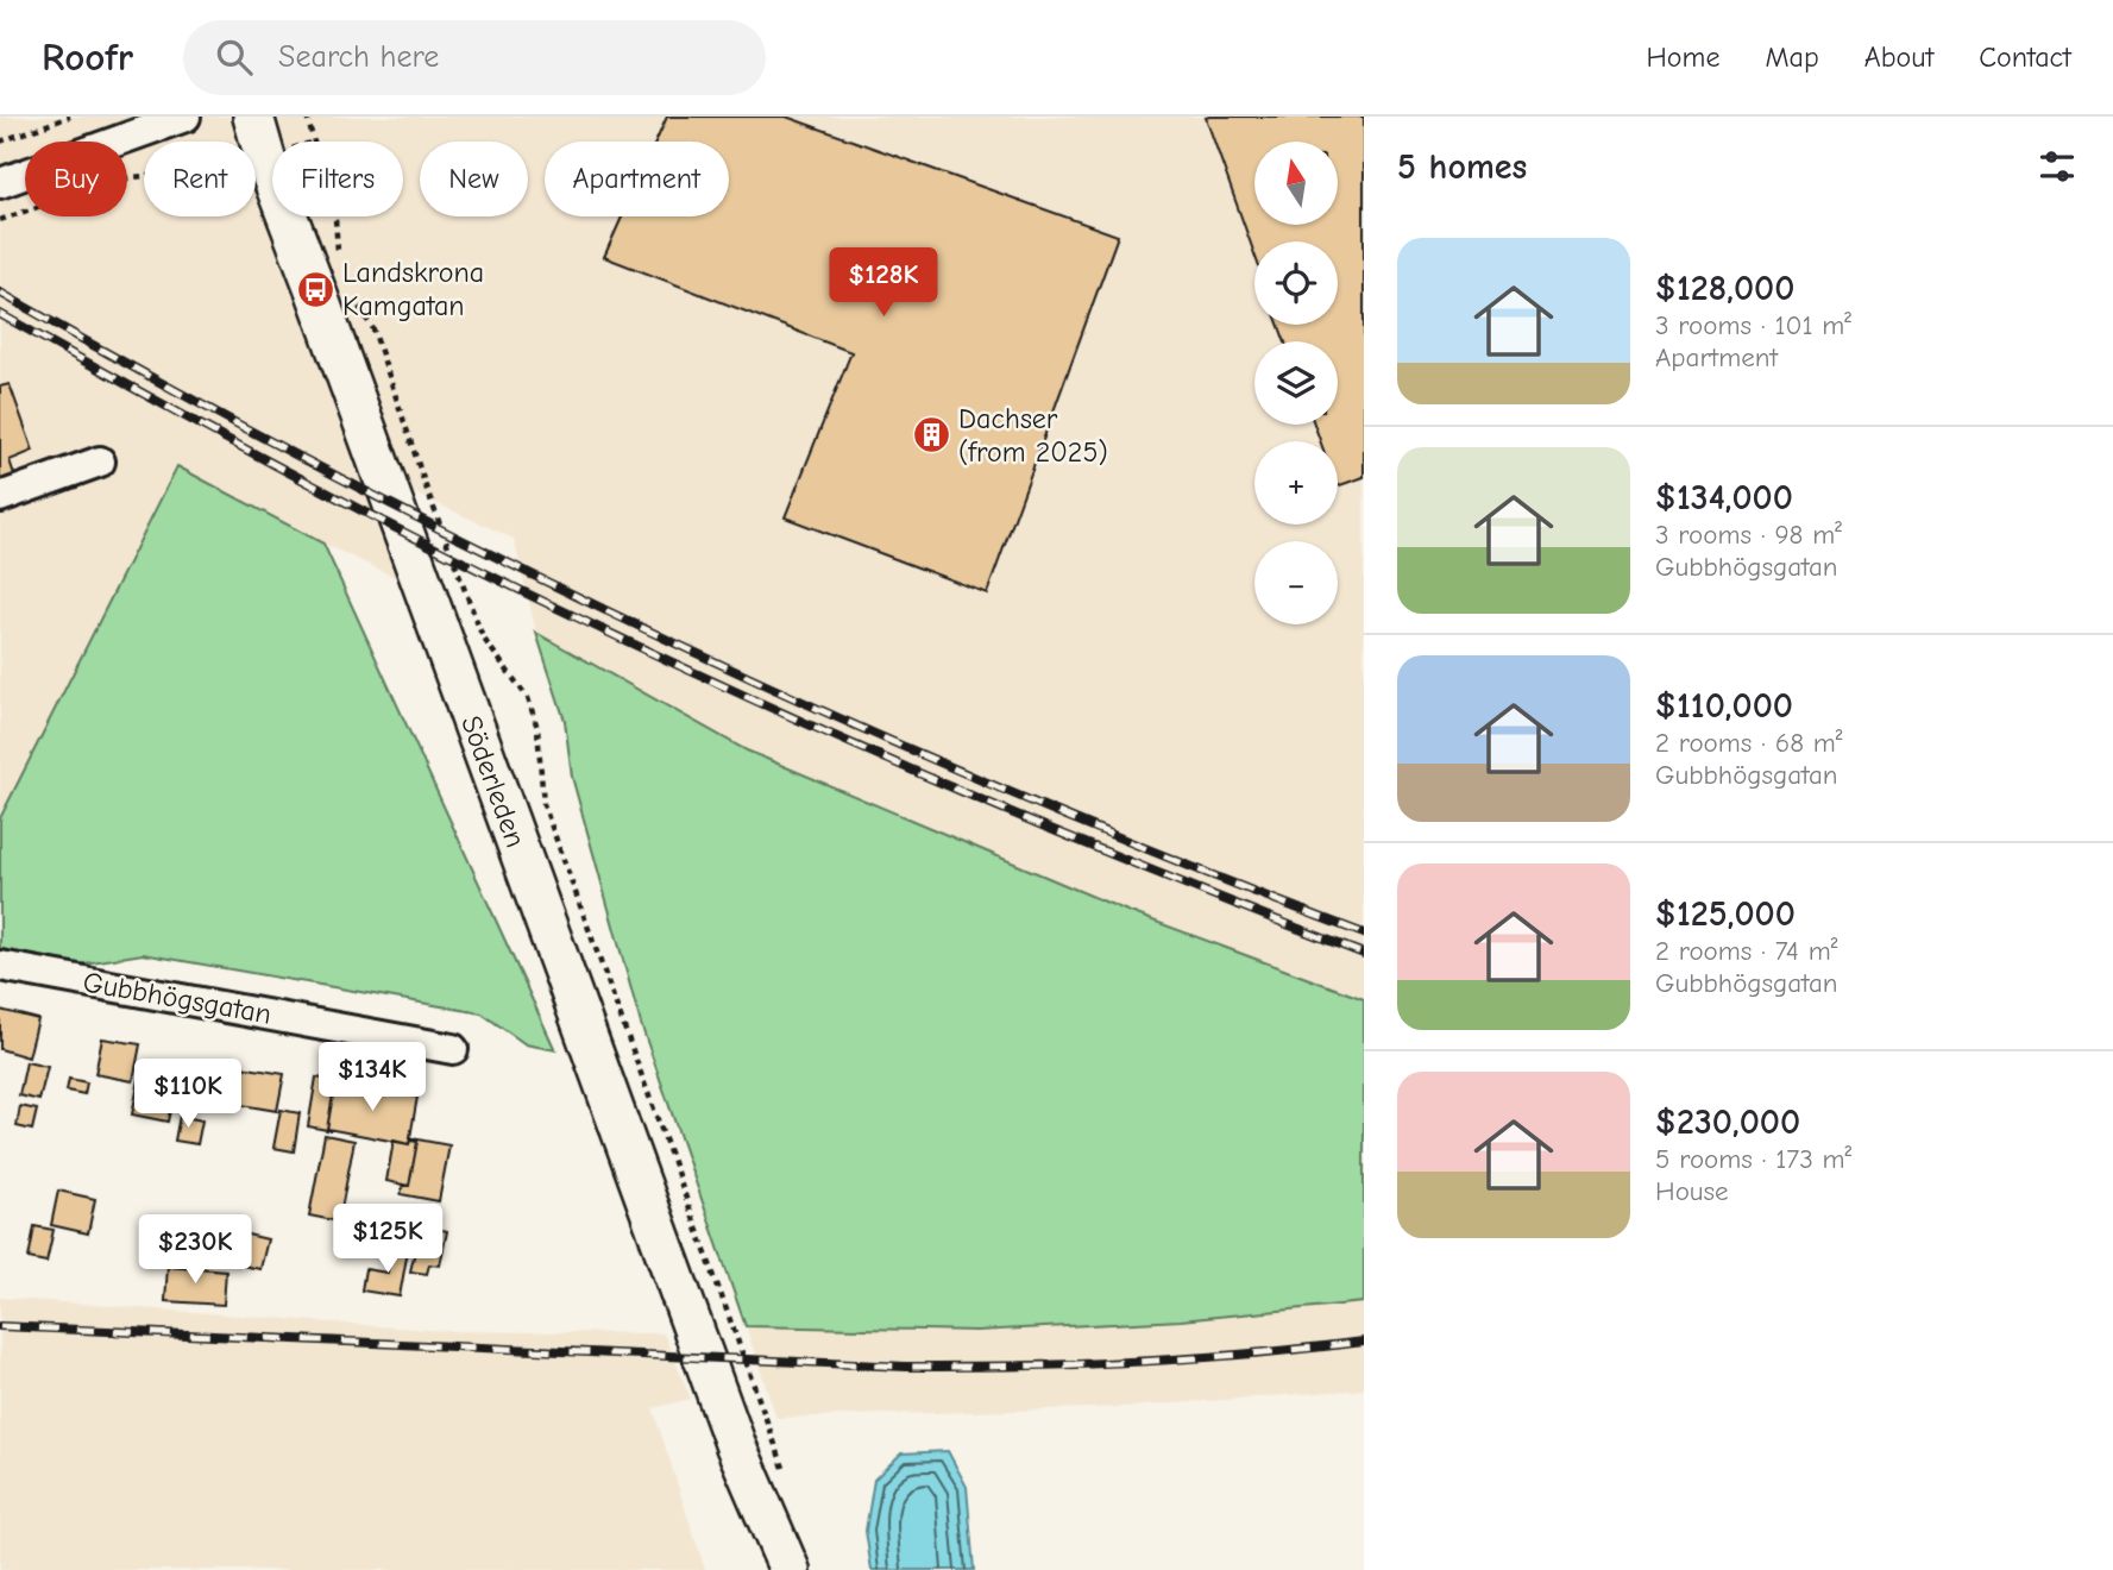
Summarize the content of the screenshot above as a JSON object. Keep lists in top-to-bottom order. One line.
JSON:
{"streets":{"street":["Söderleden","Gubbhögsgatan"]},"places":{"bus stop":["Landskrona Kamgatan"],"building":["Dachser (from 2025)"]},"north":"top","page":{"header":"Roofr","search":"Search here","nav":["Home","Map","About","Contact"],"heading":"5 homes","map_buttons":["+","−"],"chip":["Buy","Rent","Filters","New","Apartment"],"list":[{"name":"$128,000","note":"3 rooms · 101 m² · Apartment"},{"name":"$134,000","note":"3 rooms · 98 m² · Gubbhögsgatan"},{"name":"$110,000","note":"2 rooms · 68 m² · Gubbhögsgatan"},{"name":"$125,000","note":"2 rooms · 74 m² · Gubbhögsgatan"},{"name":"$230,000","note":"5 rooms · 173 m² · House"}],"price":["$128K","$134K","$110K","$125K","$230K"]}}
